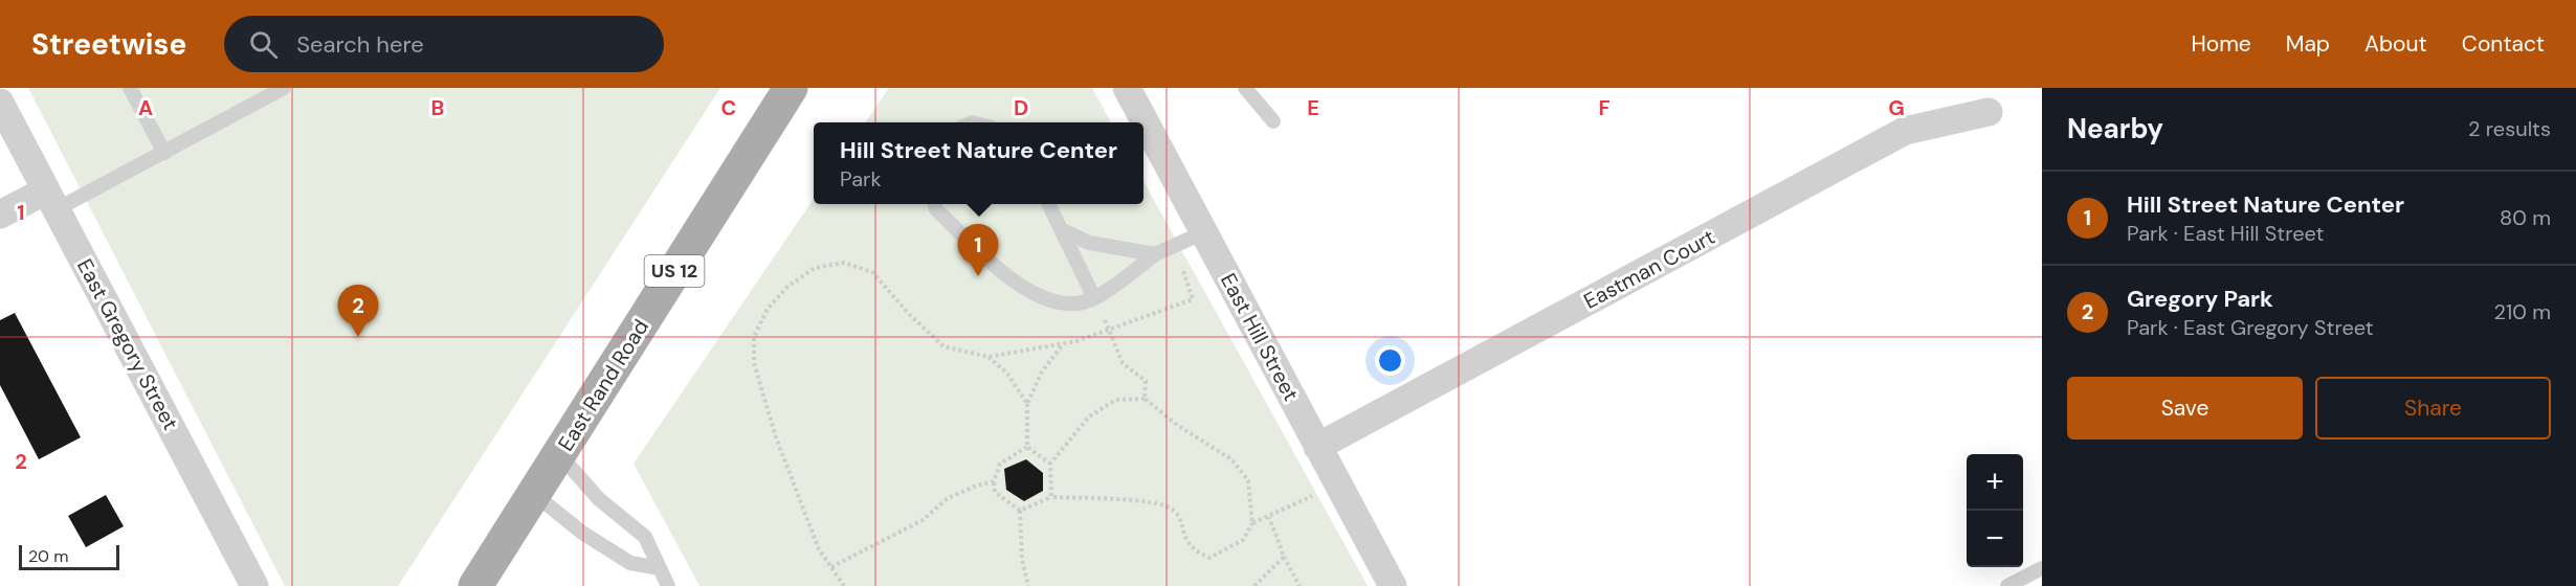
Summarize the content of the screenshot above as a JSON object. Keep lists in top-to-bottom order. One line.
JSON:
{"streets":{"main road":["US 12","East Rand Road"],"street":["Eastman Court","East Hill Street","East Gregory Street"]},"crossings":[["Eastman Court","East Hill Street"]],"scale_bar":"20 m","page":{"header":"Streetwise","search":"Search here","nav":["Home","Map","About","Contact"],"heading":["Nearby","2 results"],"popup":["Hill Street Nature Center","Park"],"list":[{"mark":"1","name":"Hill Street Nature Center","note":"Park · East Hill Street","value":"80 m"},{"mark":"2","name":"Gregory Park","note":"Park · East Gregory Street","value":"210 m"}],"pins":["1","2"],"buttons":["Save","Share"],"map_buttons":["+","−"],"scale":"20 m"},"grid":{"columns":["A","B","C","D","E","F","G"],"rows":["1","2"]}}
